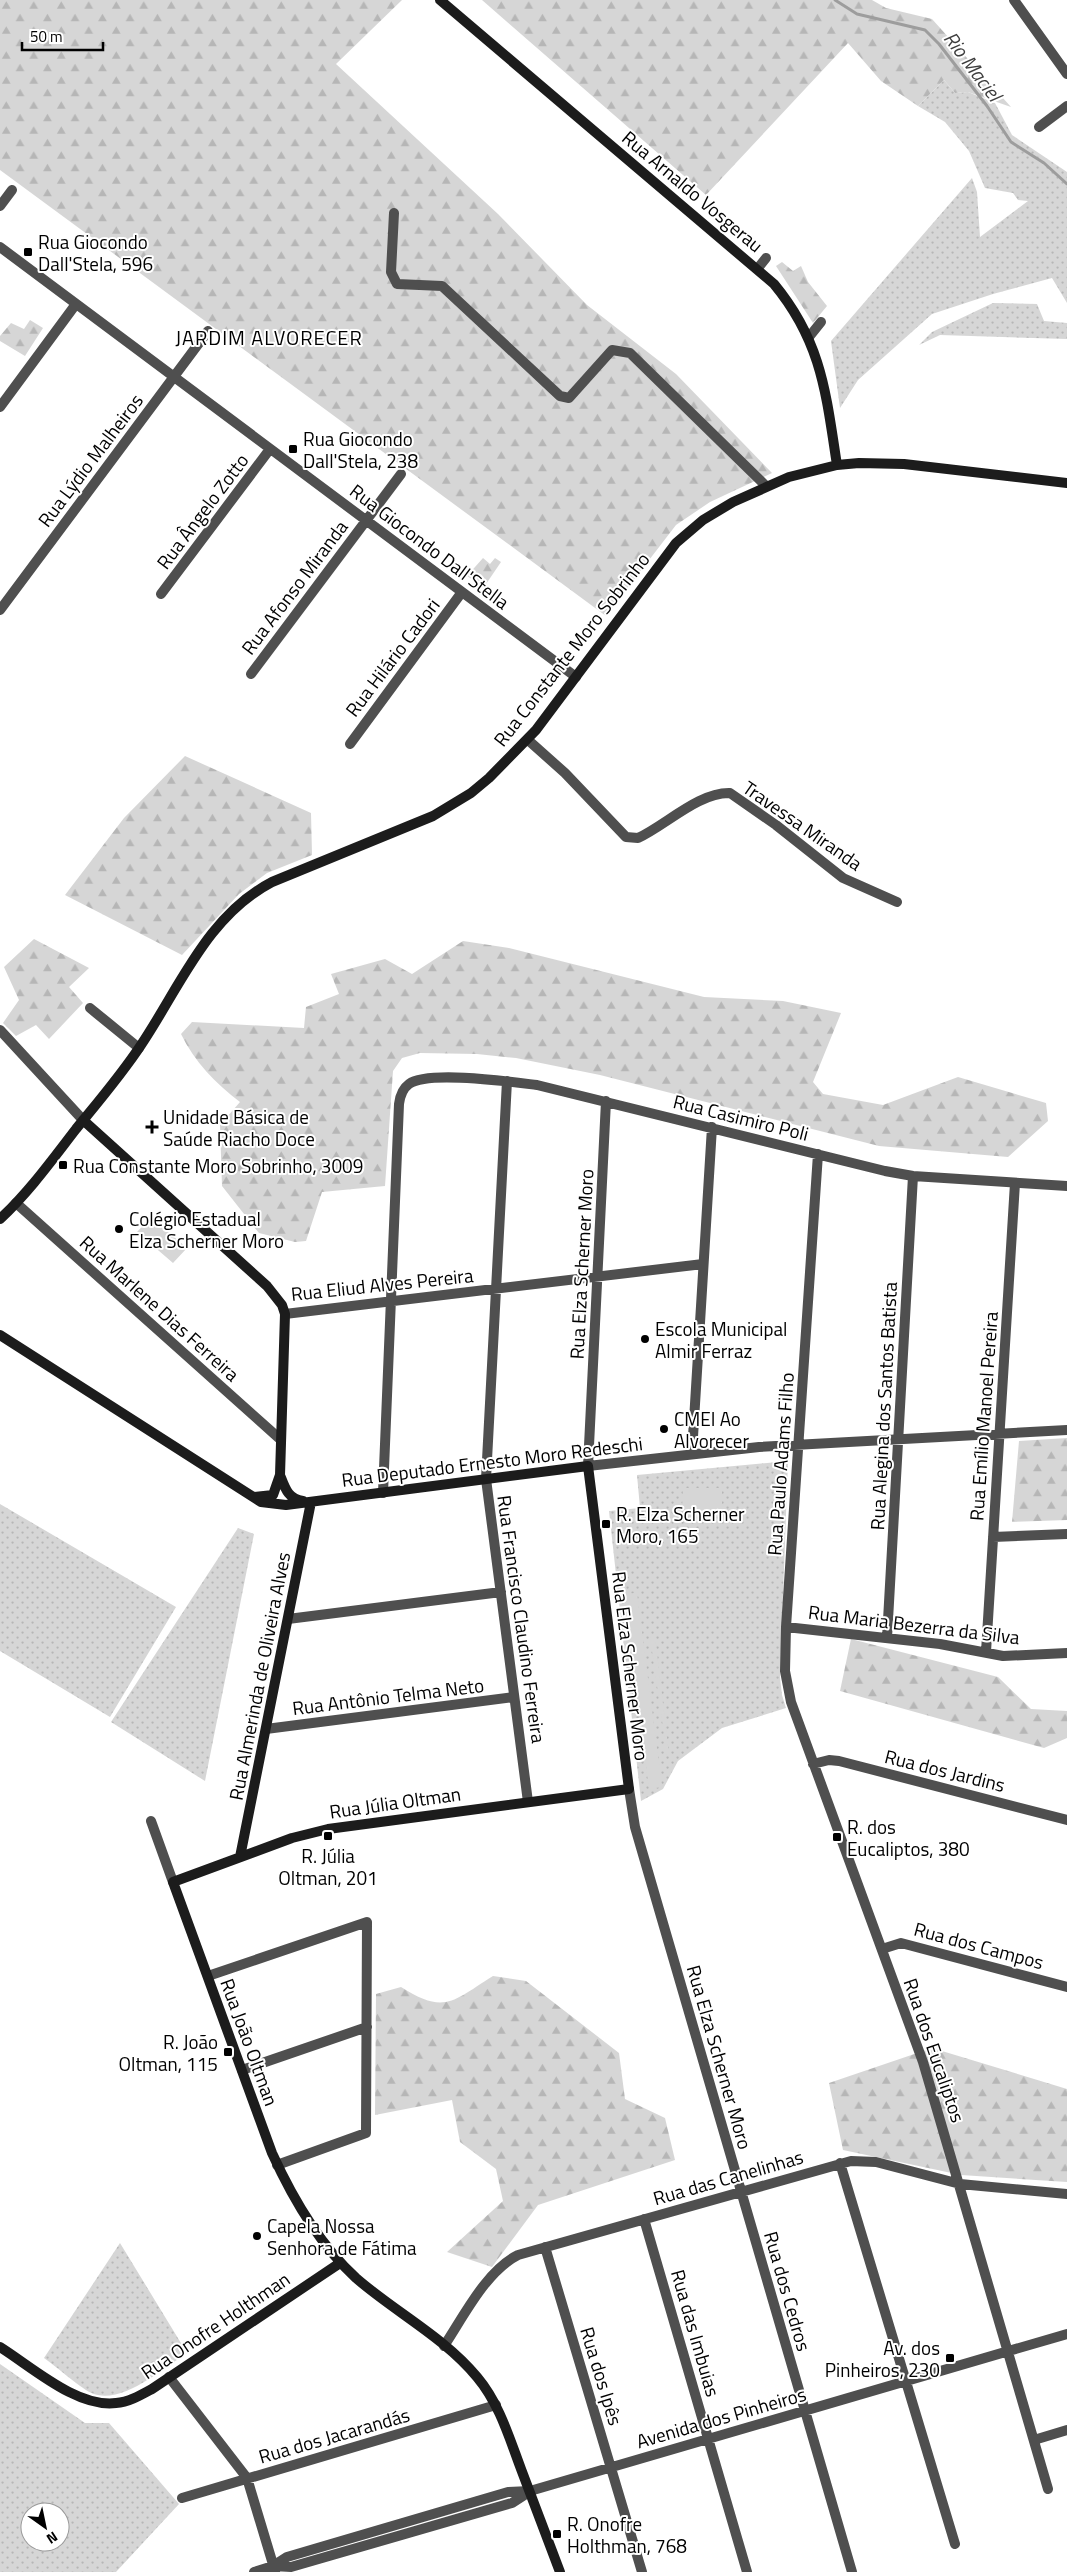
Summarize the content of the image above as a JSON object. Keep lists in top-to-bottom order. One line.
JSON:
{"streets":{"street":["Rua Arnaldo Vosgerau","Rua Lýdio Malheiros","Rua Ângelo Zotto","Rua Giocondo Dall'Stella","Rua Afonso Miranda","Rua Constante Moro Sobrinho","Rua Hilário Cadori","Travessa Miranda","Rua Casimiro Poli","Rua Elza Scherner Moro","Rua Eliud Alves Pereira","Rua Marlene Dias Ferreira","Rua Alegina dos Santos Batista","Rua Emílio Manoel Pereira","Rua Deputado Ernesto Moro Redeschi","Rua Paulo Adams Filho","Rua Francisco Claudino Ferreira","Rua Maria Bezerra da Silva","Rua Almerinda de Oliveira Alves","Rua Antônio Telma Neto","Rua dos Jardins","Rua Júlia Oltman","Rua dos Campos","Rua João Oltman","Rua dos Eucaliptos","Rua das Canelinhas","Rua dos Cedros","Rua Onofre Holthman","Rua das Imbuias","Rua dos Ipês","Avenida dos Pinheiros","Rua dos Jacarandás"]},"crossings":[["Rua Arnaldo Vosgerau","Rua Constante Moro Sobrinho"],["Rua Lýdio Malheiros","Rua Giocondo Dall'Stella"],["Rua Ângelo Zotto","Rua Giocondo Dall'Stella"],["Rua Giocondo Dall'Stella","Rua Afonso Miranda"],["Rua Giocondo Dall'Stella","Rua Constante Moro Sobrinho"],["Rua Giocondo Dall'Stella","Rua Hilário Cadori"],["Rua Constante Moro Sobrinho","Travessa Miranda"],["Rua Constante Moro Sobrinho","Rua Eliud Alves Pereira"],["Rua Constante Moro Sobrinho","Rua Marlene Dias Ferreira"],["Rua Casimiro Poli","Rua Elza Scherner Moro"],["Rua Casimiro Poli","Rua Eliud Alves Pereira"],["Rua Casimiro Poli","Rua Alegina dos Santos Batista"],["Rua Casimiro Poli","Rua Emílio Manoel Pereira"],["Rua Casimiro Poli","Rua Paulo Adams Filho"],["Rua Casimiro Poli","Rua Francisco Claudino Ferreira"],["Rua Elza Scherner Moro","Rua Eliud Alves Pereira"],["Rua Elza Scherner Moro","Rua Deputado Ernesto Moro Redeschi"],["Rua Elza Scherner Moro","Rua Júlia Oltman"],["Rua Elza Scherner Moro","Rua das Canelinhas"],["Rua Elza Scherner Moro","Rua dos Cedros"],["Rua Eliud Alves Pereira","Rua Francisco Claudino Ferreira"],["Rua Alegina dos Santos Batista","Rua Deputado Ernesto Moro Redeschi"],["Rua Alegina dos Santos Batista","Rua Maria Bezerra da Silva"],["Rua Emílio Manoel Pereira","Rua Deputado Ernesto Moro Redeschi"],["Rua Emílio Manoel Pereira","Rua Maria Bezerra da Silva"],["Rua Deputado Ernesto Moro Redeschi","Rua Paulo Adams Filho"],["Rua Deputado Ernesto Moro Redeschi","Rua Francisco Claudino Ferreira"],["Rua Deputado Ernesto Moro Redeschi","Rua Almerinda de Oliveira Alves"],["Rua Paulo Adams Filho","Rua Maria Bezerra da Silva"],["Rua Paulo Adams Filho","Rua dos Eucaliptos"],["Rua Francisco Claudino Ferreira","Rua Antônio Telma Neto"],["Rua Francisco Claudino Ferreira","Rua Júlia Oltman"],["Rua Maria Bezerra da Silva","Rua dos Eucaliptos"],["Rua Almerinda de Oliveira Alves","Rua Antônio Telma Neto"],["Rua Almerinda de Oliveira Alves","Rua Júlia Oltman"],["Rua dos Jardins","Rua dos Eucaliptos"],["Rua Júlia Oltman","Rua João Oltman"],["Rua dos Campos","Rua dos Eucaliptos"],["Rua João Oltman","Rua Onofre Holthman"],["Rua dos Eucaliptos","Rua das Canelinhas"],["Rua dos Eucaliptos","Avenida dos Pinheiros"],["Rua das Canelinhas","Rua dos Cedros"],["Rua das Canelinhas","Rua das Imbuias"],["Rua das Canelinhas","Rua dos Ipês"],["Rua dos Cedros","Avenida dos Pinheiros"],["Rua das Imbuias","Avenida dos Pinheiros"],["Rua dos Ipês","Avenida dos Pinheiros"]],"districts":["JARDIM ALVORECER"],"water":["Rio Maciel"],"places":{"transit":["Rua Giocondo Dall'Stela, 596","Rua Giocondo Dall'Stela, 238","Rua Constante Moro Sobrinho, 3009","R. Elza Scherner Moro, 165","R. Júlia Oltman, 201","R. dos Eucaliptos, 380","R. João Oltman, 115","Av. dos Pinheiros, 230","R. Onofre Holthman, 768"],"health":["Unidade Básica de Saúde Riacho Doce"],"other":["Colégio Estadual Elza Scherner Moro","Escola Municipal Almir Ferraz","CMEI Ao Alvorecer","Capela Nossa Senhora de Fátima"]},"scale_bar":"50 m","north":"bottom right"}
